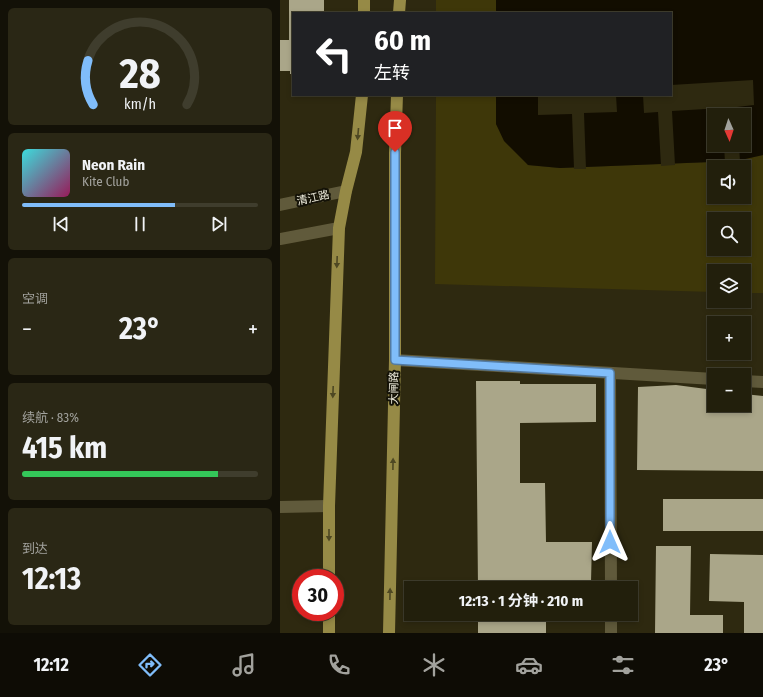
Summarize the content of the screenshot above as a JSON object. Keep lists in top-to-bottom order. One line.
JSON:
{"streets":{"main road":["大闸路"],"street":["清江路"]},"north":"bottom","page":{"turn":["60 m","左转"],"map_buttons":["+","−"],"song":["Neon Rain","Kite Club"],"tile":["空调",["续航 · 83%","415 km"],["到达","12:13"]],"heat":["−","23°","+"],"limit":"30","trip":"12:13 · 1 分钟 · 210 m","tabs":["12:12","23°"],"gauge":["28","km/h"]}}
